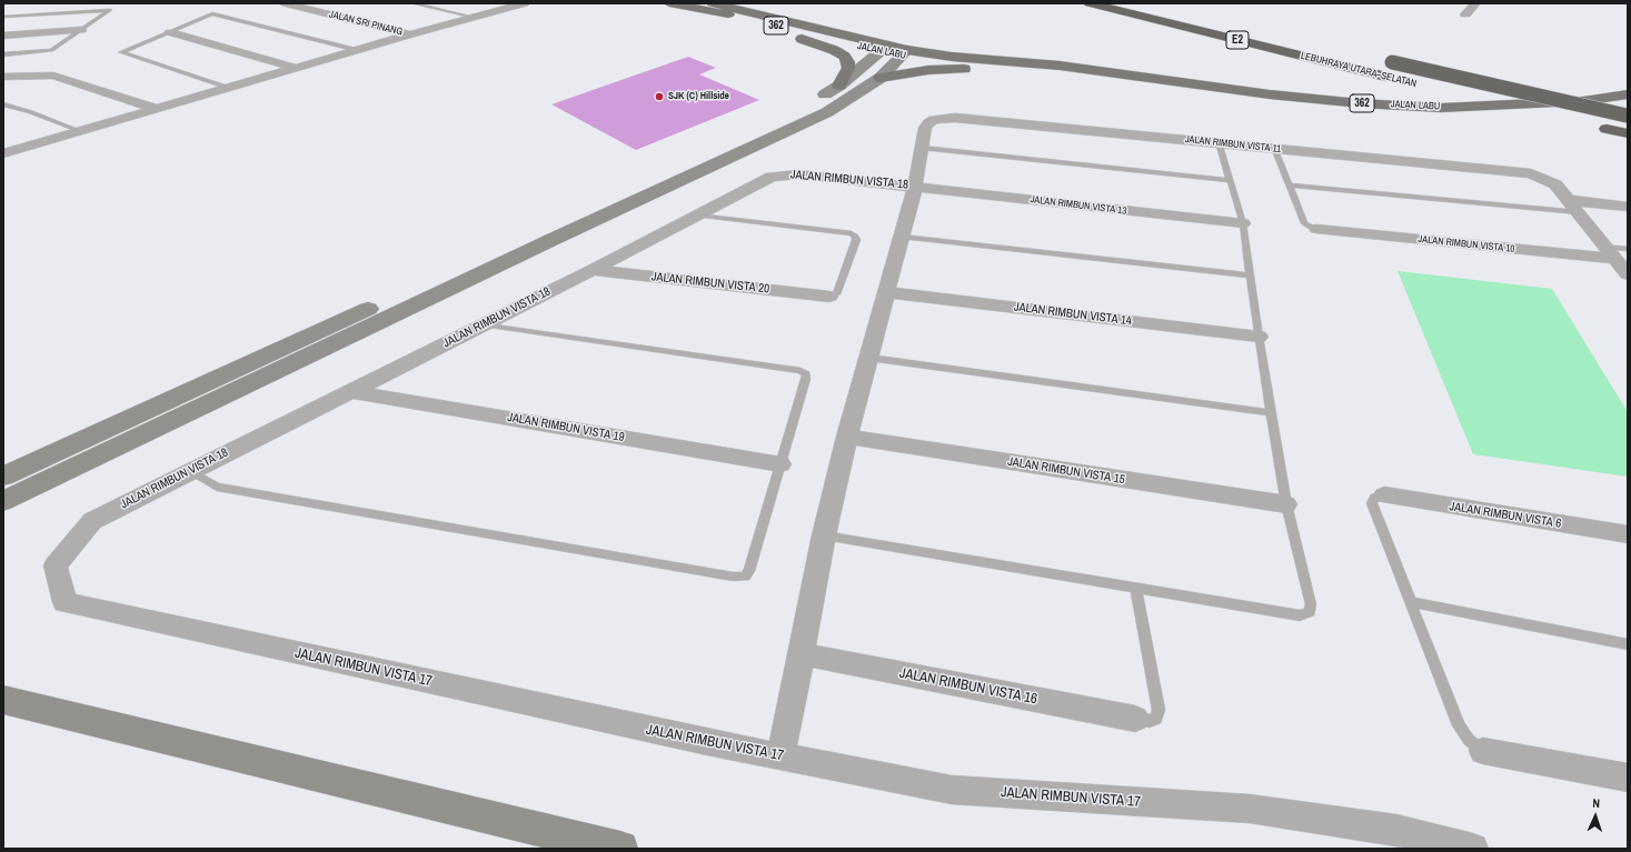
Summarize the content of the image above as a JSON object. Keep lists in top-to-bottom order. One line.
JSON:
{"streets":{"highway":["E2","LEBUHRAYA UTARA–SELATAN"],"main road":["362","JALAN LABU"],"street":["JALAN SRI PINANG","JALAN RIMBUN VISTA 11","JALAN RIMBUN VISTA 18","JALAN RIMBUN VISTA 13","JALAN RIMBUN VISTA 10","JALAN RIMBUN VISTA 20","JALAN RIMBUN VISTA 14","JALAN RIMBUN VISTA 19","JALAN RIMBUN VISTA 15","JALAN RIMBUN VISTA 6","JALAN RIMBUN VISTA 17","JALAN RIMBUN VISTA 16"]},"crossings":[["JALAN RIMBUN VISTA 11","JALAN RIMBUN VISTA 10"],["JALAN RIMBUN VISTA 18","JALAN RIMBUN VISTA 13"],["JALAN RIMBUN VISTA 18","JALAN RIMBUN VISTA 20"],["JALAN RIMBUN VISTA 18","JALAN RIMBUN VISTA 19"],["JALAN RIMBUN VISTA 18","JALAN RIMBUN VISTA 17"]],"places":["SJK (C) Hillside"],"north":"top"}
